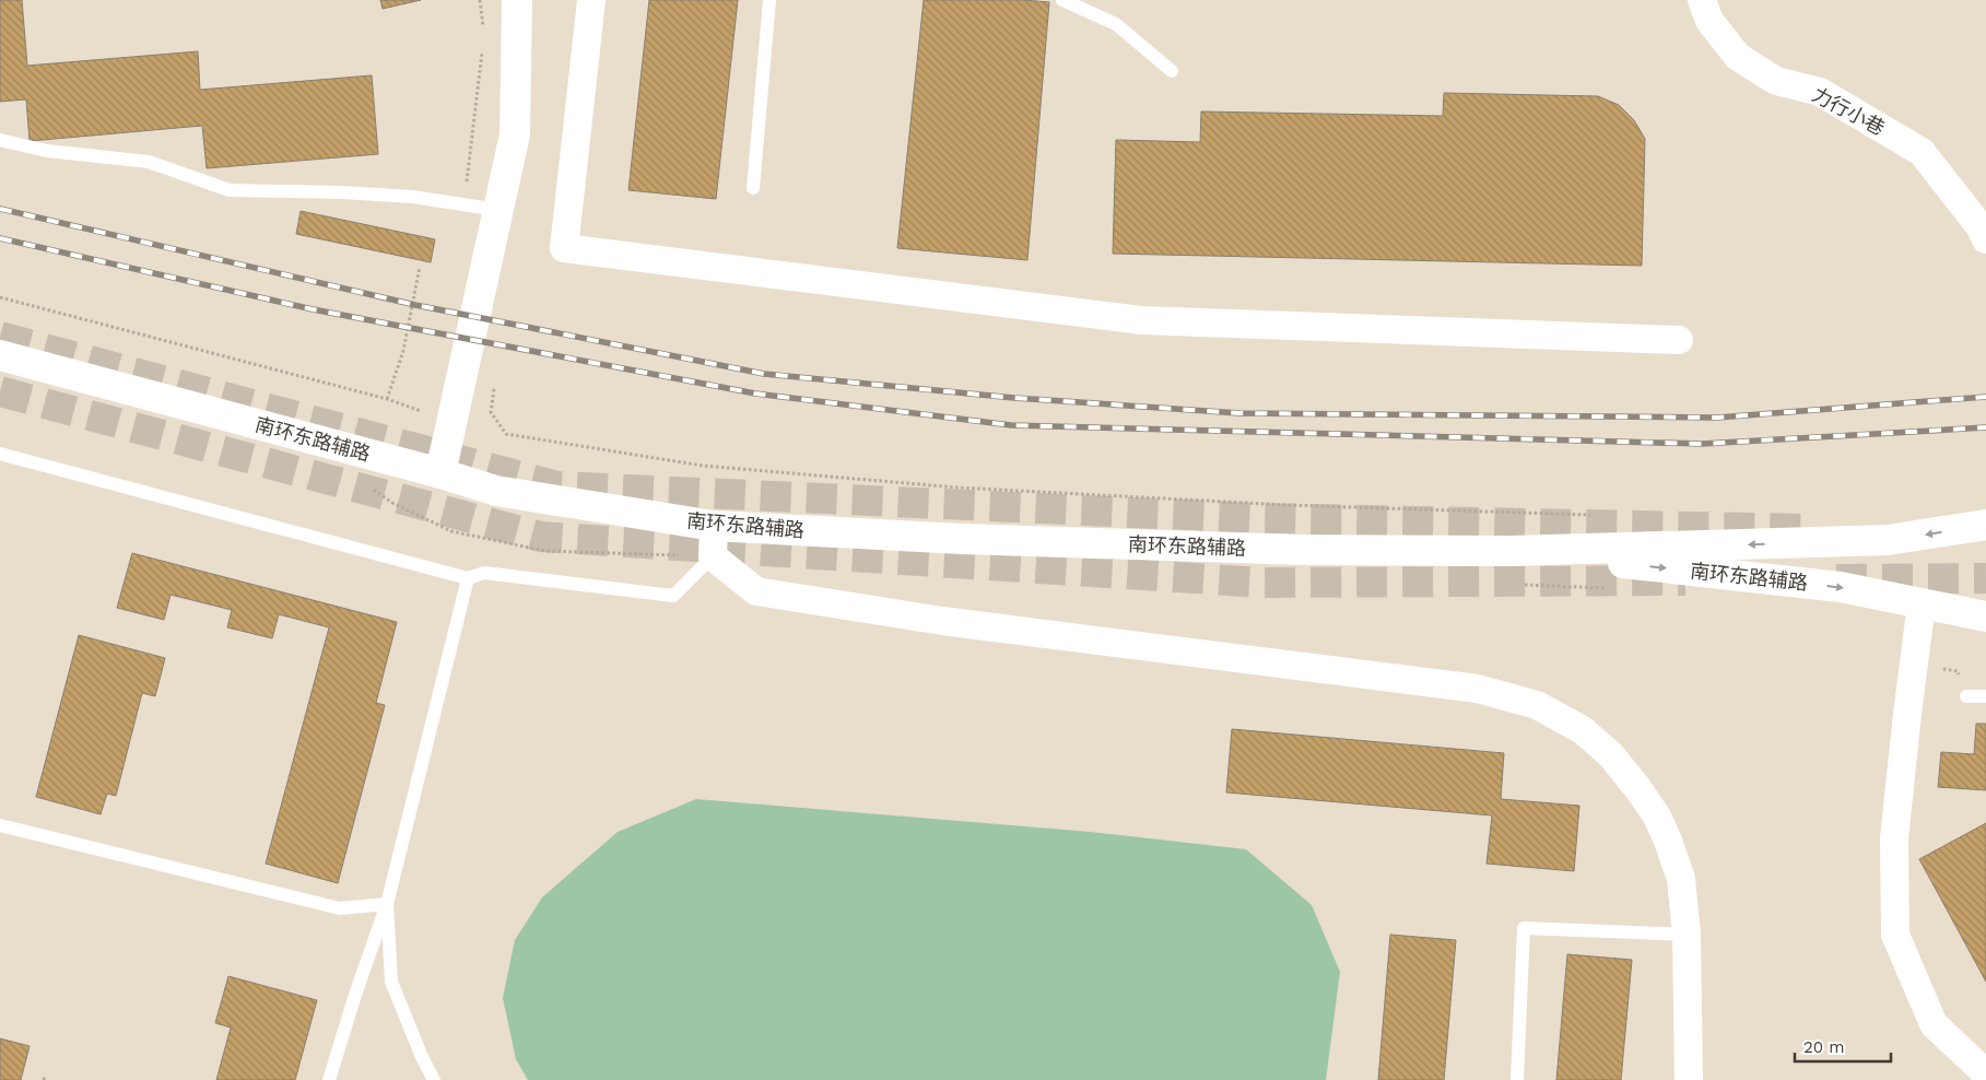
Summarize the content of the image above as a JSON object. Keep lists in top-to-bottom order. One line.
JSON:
{"streets":{"main road":["南环东路辅路"],"street":["力行小巷"]},"scale_bar":"20 m"}
